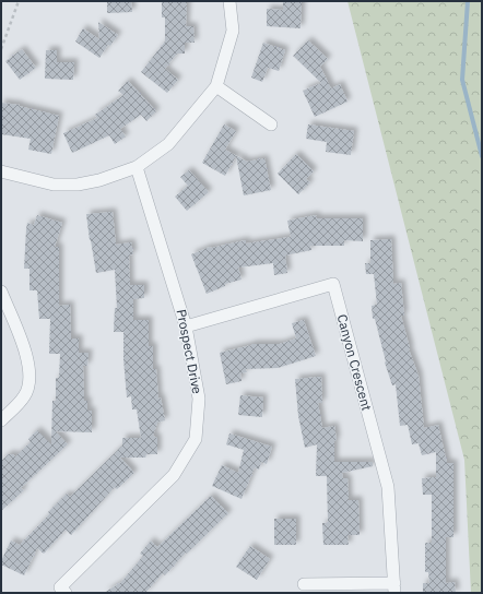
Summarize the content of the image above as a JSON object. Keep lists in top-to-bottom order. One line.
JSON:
{"streets":{"street":["Prospect Drive","Canyon Crescent"]},"crossings":[["Prospect Drive","Canyon Crescent"]]}
